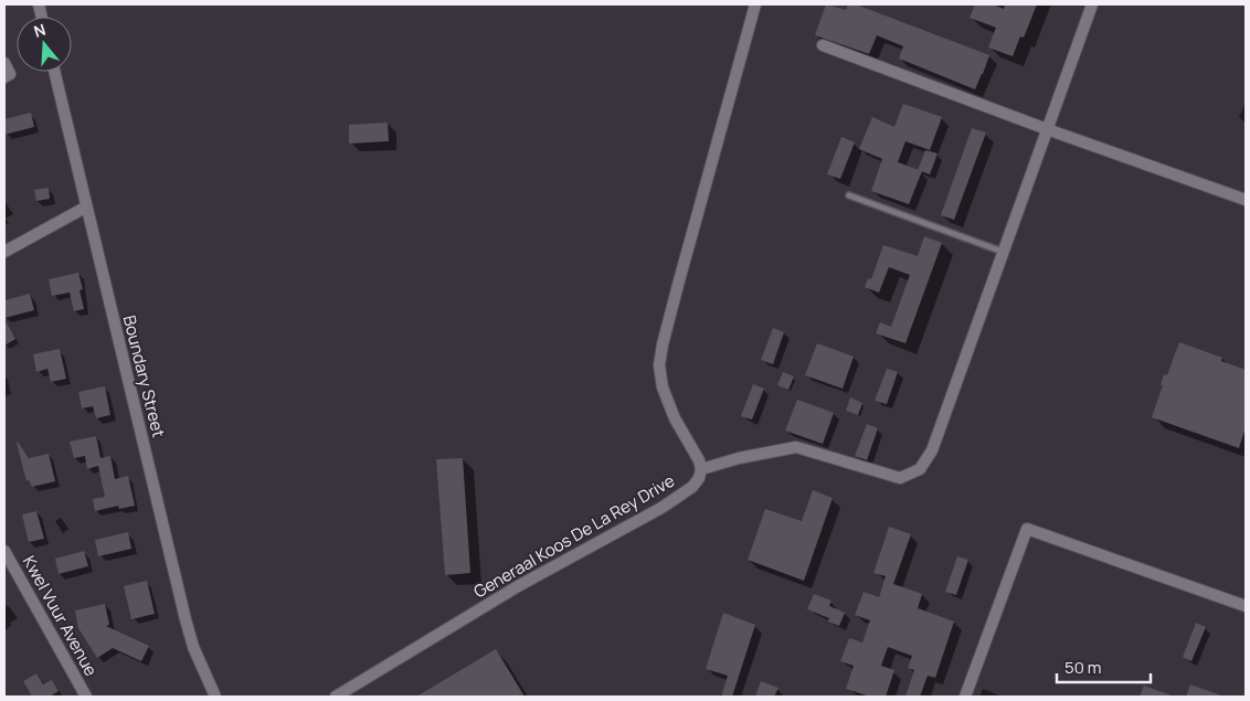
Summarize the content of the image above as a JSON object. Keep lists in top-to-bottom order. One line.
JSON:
{"streets":{"street":["Boundary Street","Generaal Koos De La Rey Drive","Kwel Vuur Avenue"]},"scale_bar":"50 m","north":"top"}
